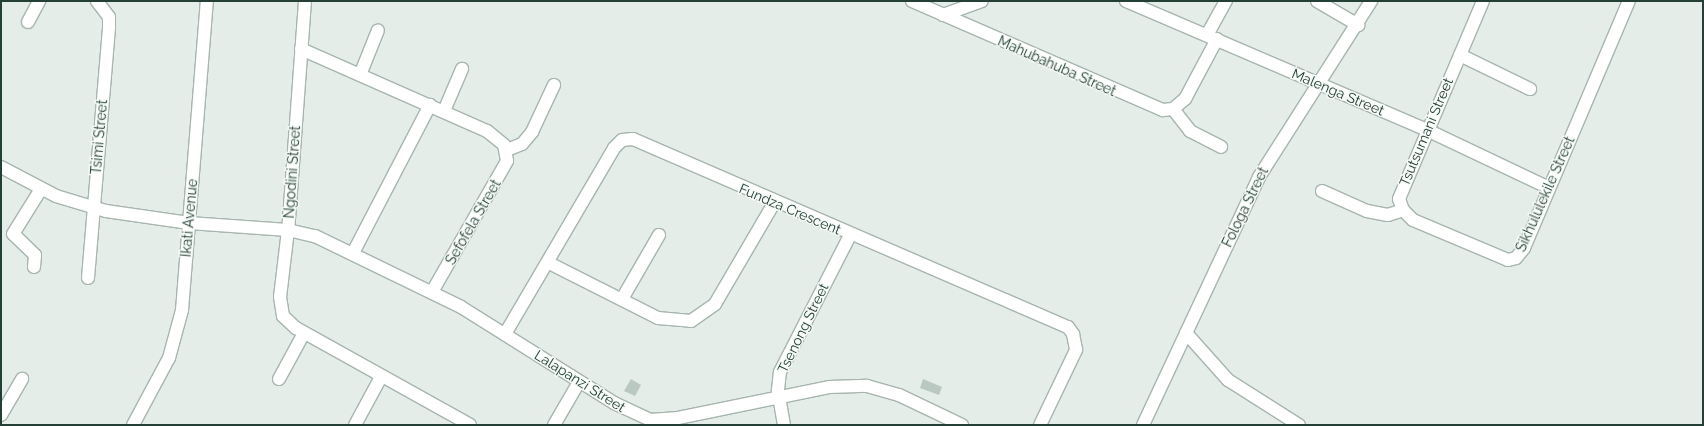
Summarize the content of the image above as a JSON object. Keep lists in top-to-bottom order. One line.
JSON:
{"streets":{"street":["Mahubahuba Street","Malenga Street","Tsutsumani Street","Tsimi Street","Ngodini Street","Sikhululekile Street","Fologa Street","Fundza Crescent","Ikati Avenue","Sefofela Street","Tsenong Street","Lalapanzi Street"]},"crossings":[["Malenga Street","Tsutsumani Street"],["Malenga Street","Sikhululekile Street"],["Malenga Street","Fologa Street"],["Tsutsumani Street","Sikhululekile Street"],["Tsimi Street","Lalapanzi Street"],["Ngodini Street","Lalapanzi Street"],["Fundza Crescent","Tsenong Street"],["Fundza Crescent","Lalapanzi Street"],["Ikati Avenue","Lalapanzi Street"],["Sefofela Street","Lalapanzi Street"],["Tsenong Street","Lalapanzi Street"]]}
